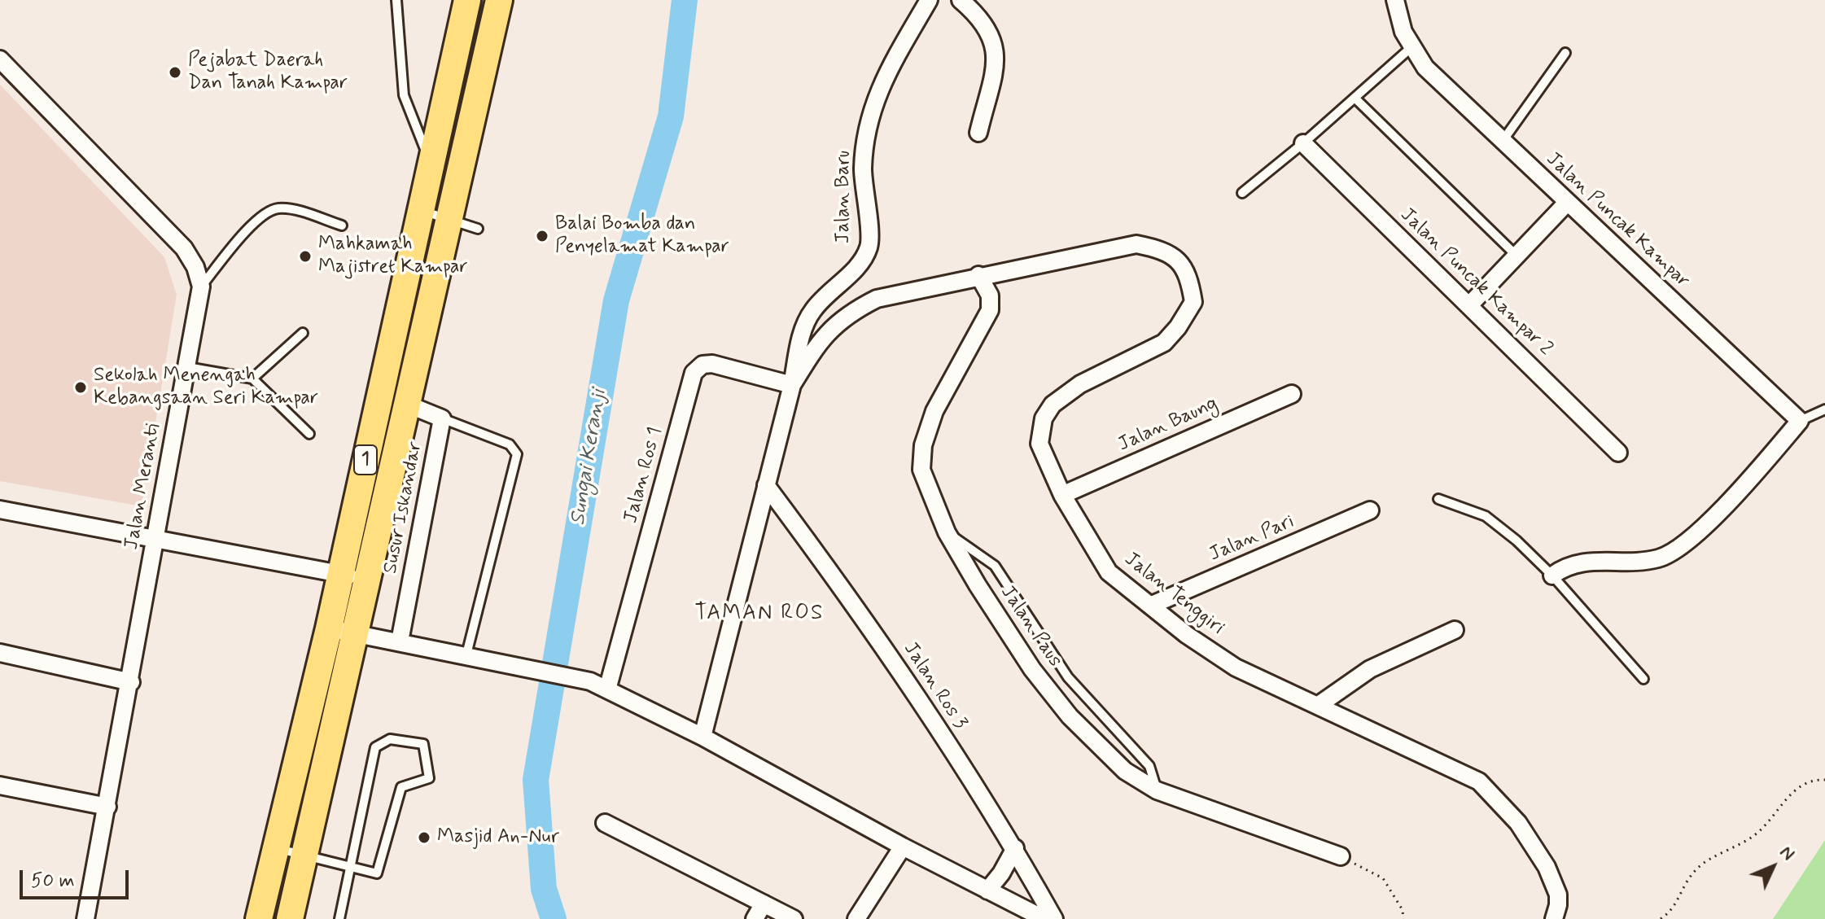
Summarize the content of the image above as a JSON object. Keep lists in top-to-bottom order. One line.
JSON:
{"streets":{"highway":["1"],"street":["Jalan Baru","Jalan Puncak Kampar","Jalan Puncak Kampar 2","Jalan Baung","Jalan Ros 1","Jalan Meranti","Susur Iskandar","Jalan Pari","Jalan Tenggiri","Jalan Paus","Jalan Ros 3"]},"crossings":[["Jalan Baru","Jalan Ros 1"],["Jalan Baru","Jalan Tenggiri"],["Jalan Baung","Jalan Tenggiri"],["Jalan Ros 1","Jalan Tenggiri"],["Jalan Pari","Jalan Tenggiri"],["Jalan Tenggiri","Jalan Paus"]],"districts":["TAMAN ROS"],"water":["Sungai Keranji"],"places":["Pejabat Daerah Dan Tanah Kampar","Balai Bomba dan Penyelamat Kampar","Mahkamah Majistret Kampar","Sekolah Menengah Kebangsaan Seri Kampar","Masjid An-Nur"],"scale_bar":"50 m","north":"top right"}
